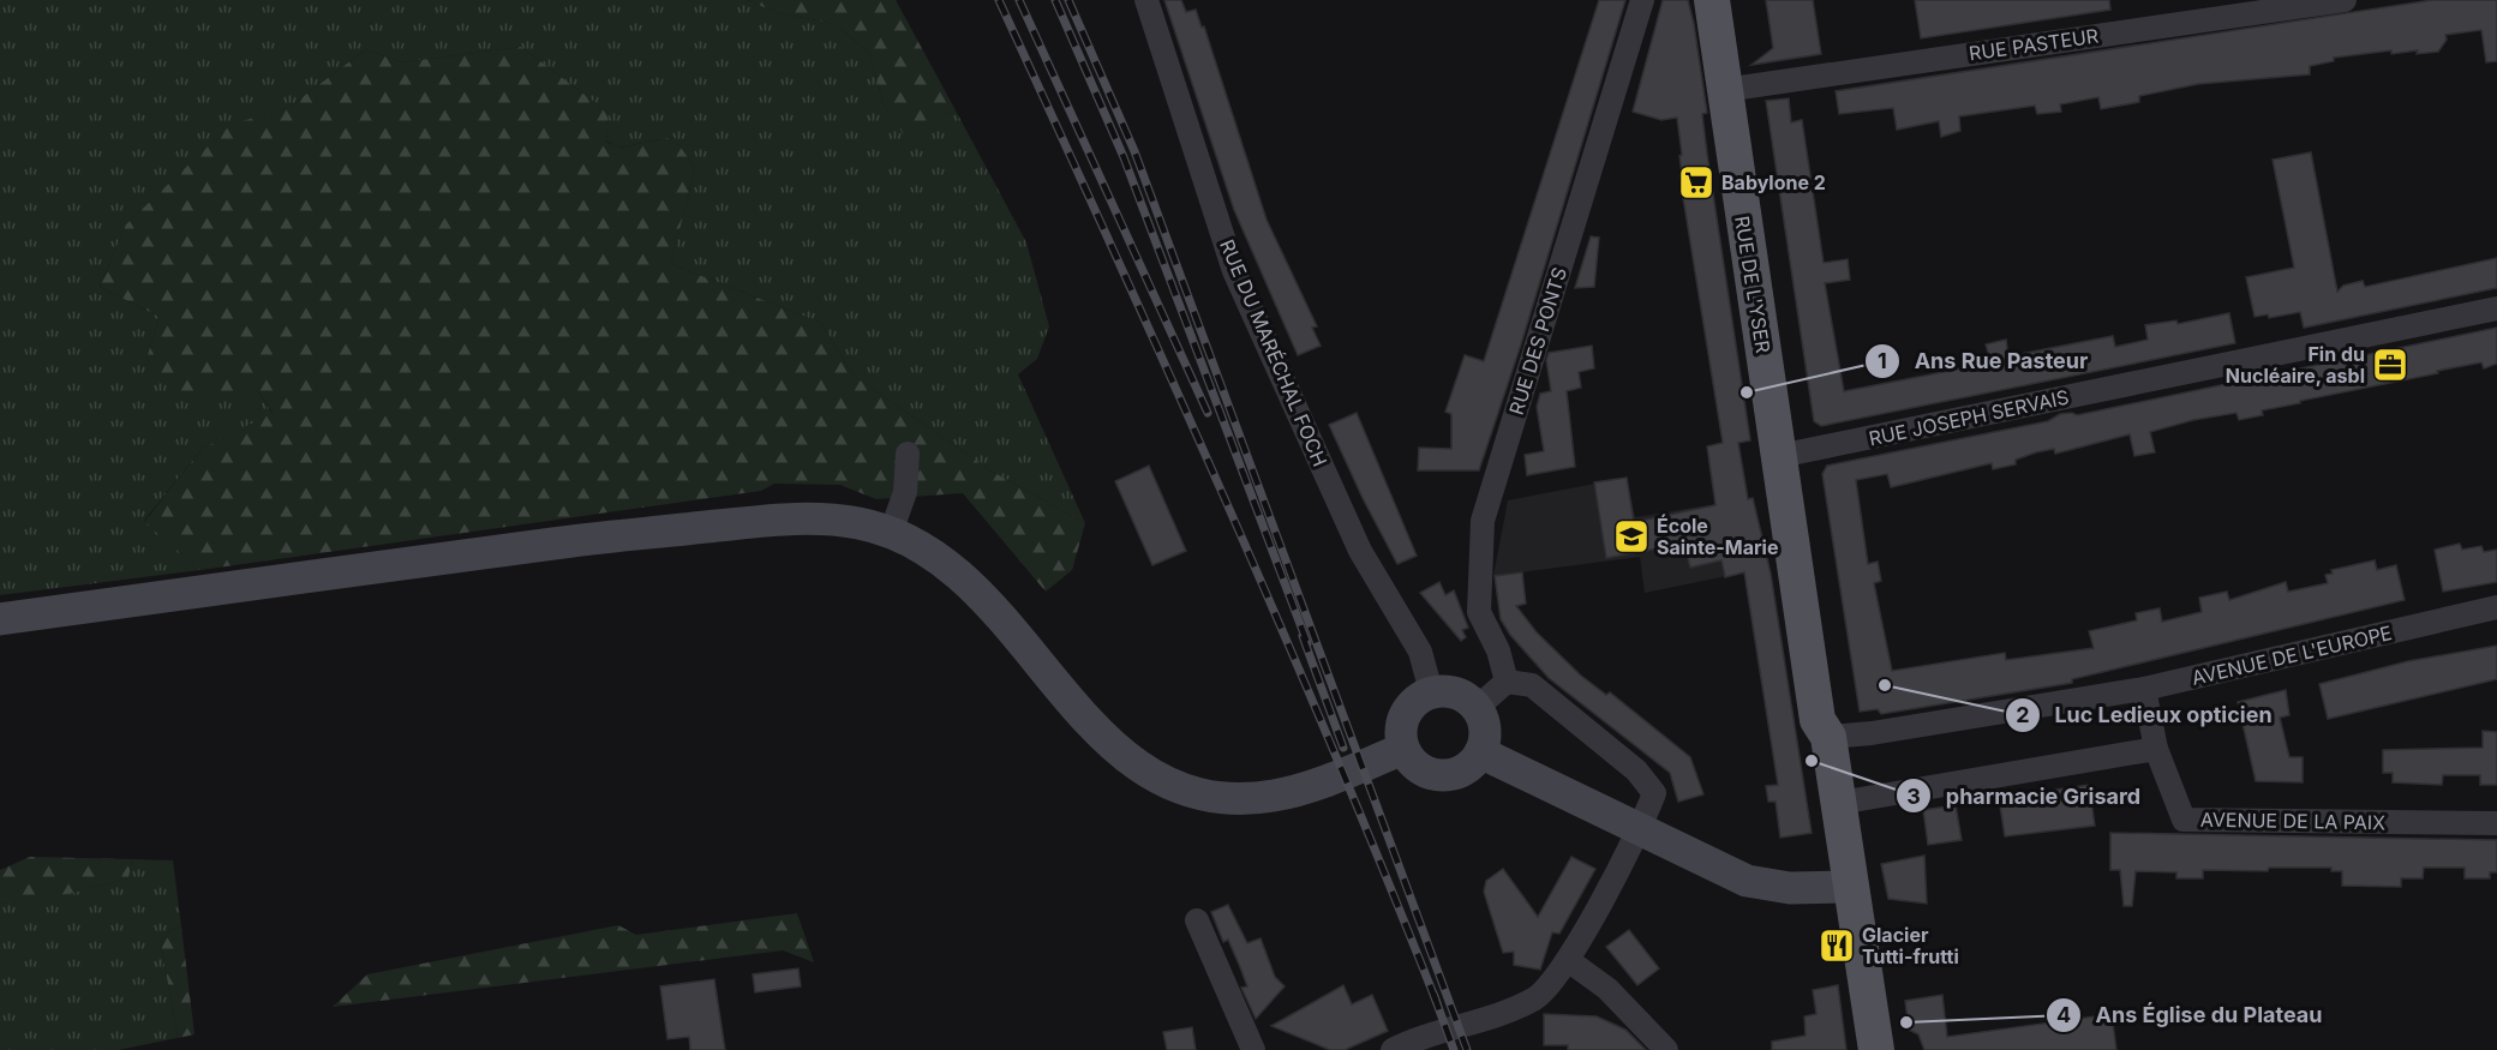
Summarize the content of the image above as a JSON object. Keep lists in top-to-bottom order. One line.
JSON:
{"streets":{"main road":["RUE DE L'YSER"],"street":["RUE PASTEUR","RUE DES PONTS","RUE DU MARÉCHAL FOCH","RUE JOSEPH SERVAIS","AVENUE DE L'EUROPE","AVENUE DE LA PAIX"]},"crossings":[["RUE PASTEUR","RUE DE L'YSER"],["RUE DE L'YSER","RUE JOSEPH SERVAIS"],["RUE DE L'YSER","AVENUE DE L'EUROPE"],["AVENUE DE L'EUROPE","AVENUE DE LA PAIX"]],"places":{"supermarket":["Babylone 2"],"office":["Fin du Nucléaire, asbl"],"other":["Ans Rue Pasteur","Luc Ledieux opticien","pharmacie Grisard","Ans Église du Plateau"],"school or university":["École Sainte-Marie"],"restaurant":["Glacier Tutti-frutti"]}}
